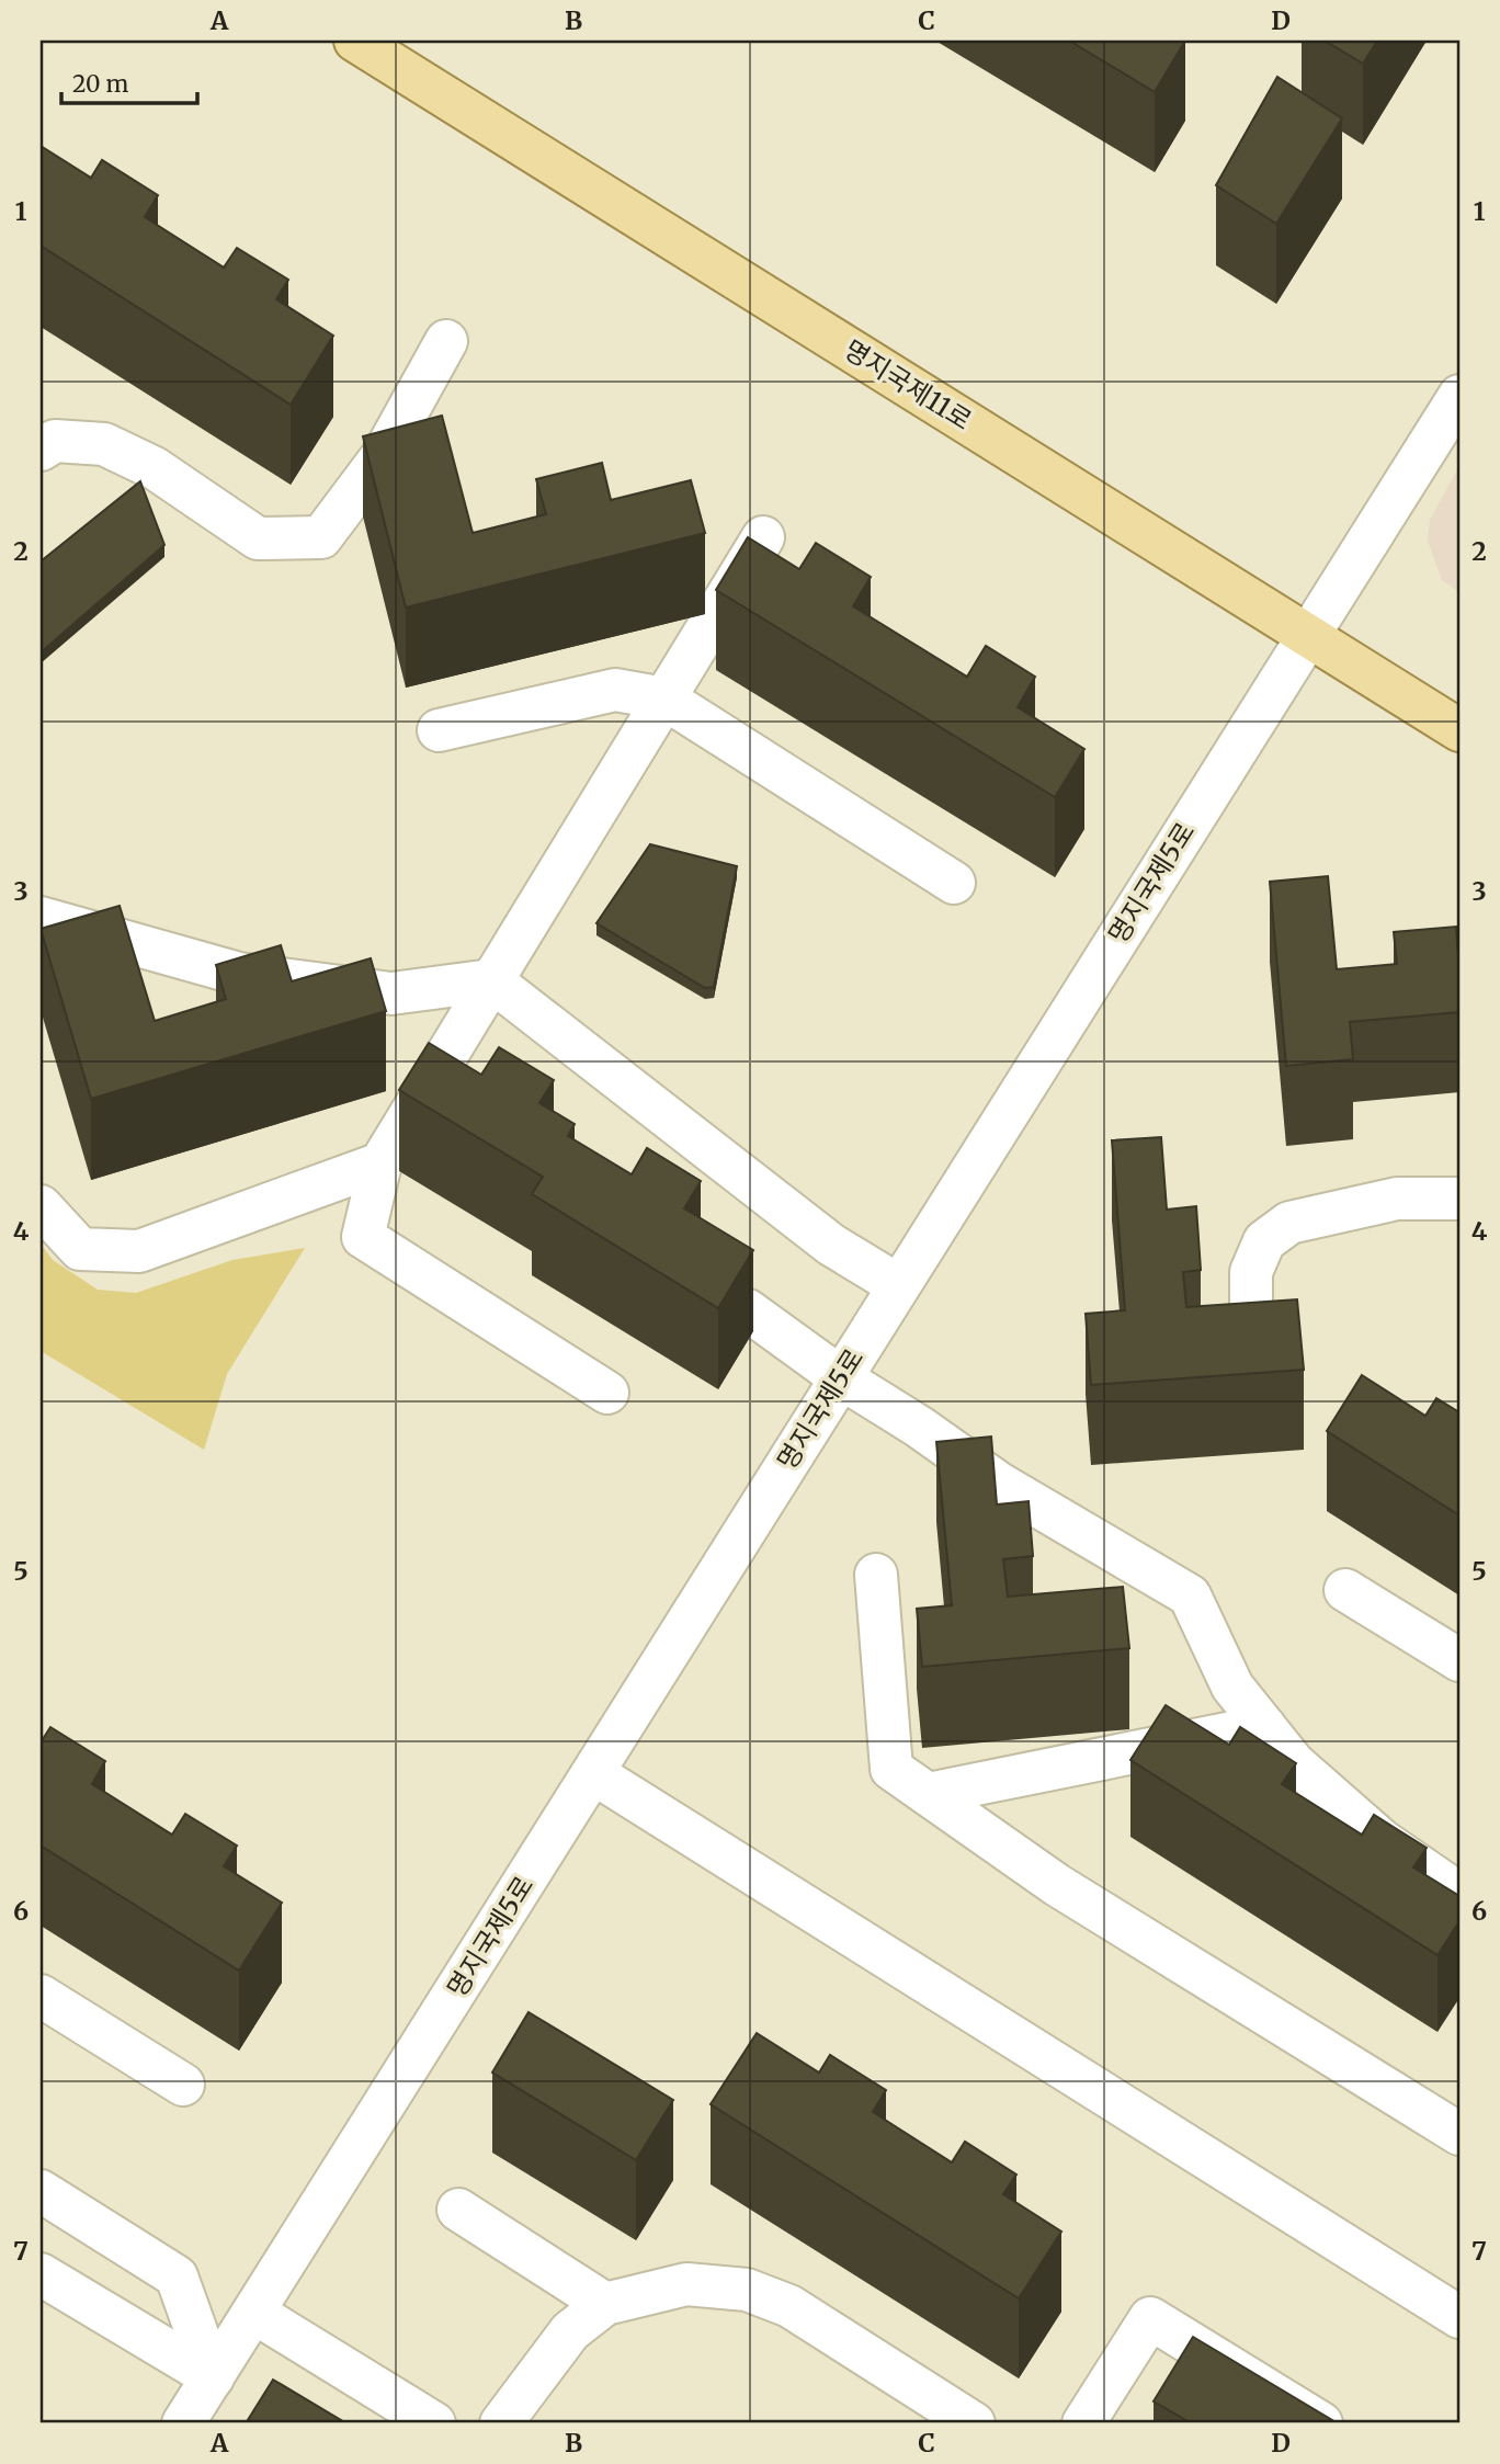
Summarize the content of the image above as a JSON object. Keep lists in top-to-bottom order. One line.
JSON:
{"streets":{"main road":["명지국제11로"],"street":["명지국제5로"]},"crossings":[["명지국제11로","명지국제5로"]],"scale_bar":"20 m","grid":{"columns":["A","B","C","D"],"rows":["1","2","3","4","5","6","7"]}}
